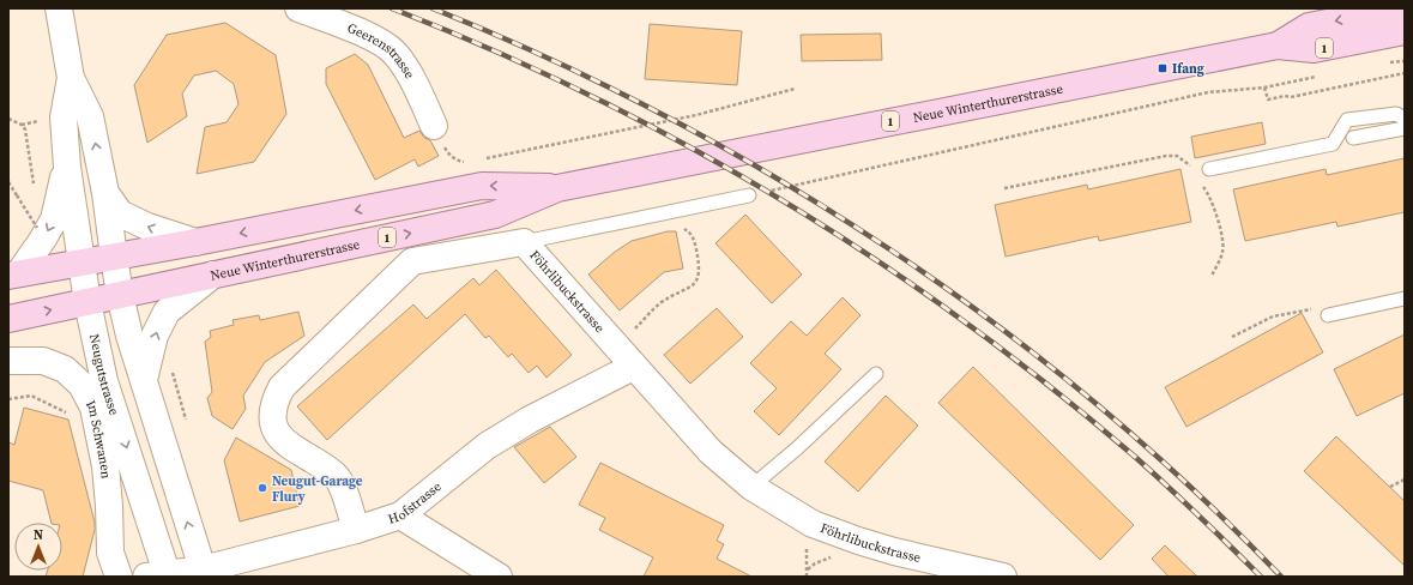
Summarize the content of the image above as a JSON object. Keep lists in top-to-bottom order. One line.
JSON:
{"streets":{"main road":["1","Neue Winterthurerstrasse"],"street":["Geerenstrasse","Föhrlibuckstrasse","Neugutstrasse","Im Schwanen","Hofstrasse"]},"crossings":[["Neue Winterthurerstrasse","Neugutstrasse"],["Föhrlibuckstrasse","Hofstrasse"],["Neugutstrasse","Hofstrasse"]],"places":{"transit":["Ifang"],"other":["Neugut-Garage Flury"]},"north":"top"}
